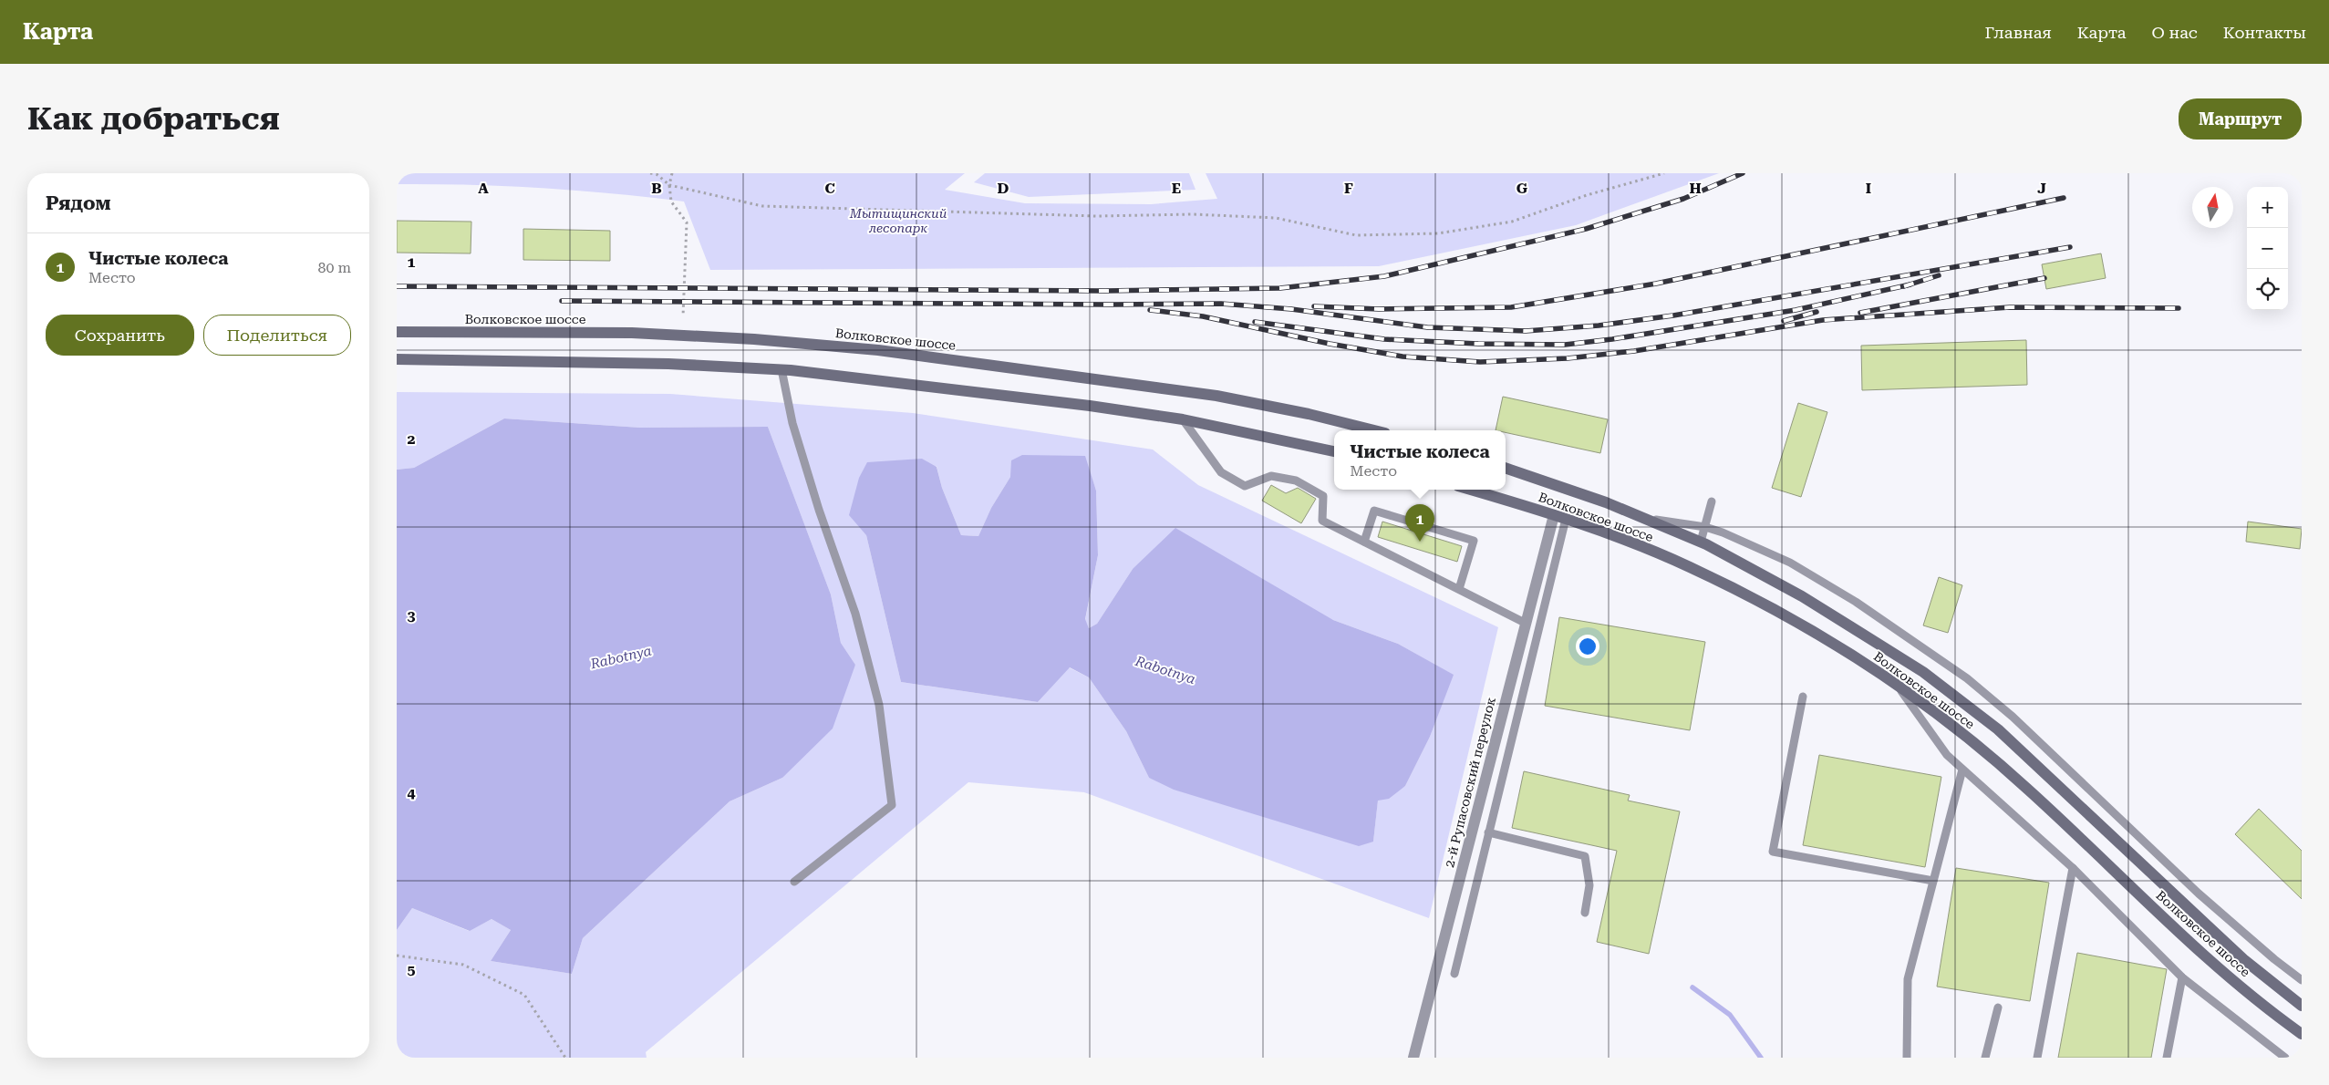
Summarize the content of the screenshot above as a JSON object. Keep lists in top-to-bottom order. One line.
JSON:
{"streets":{"main road":["Волковское шоссе"],"street":["2-й Рупасовский переулок"]},"crossings":[["Волковское шоссе","2-й Рупасовский переулок"]],"water":["Rabotnya"],"parks":["Мытищинский лесопарк"],"north":"top","page":{"header":"Карта","nav":["Главная","Карта","О нас","Контакты"],"buttons":["Маршрут",["Сохранить","Поделиться"]],"title":"Как добраться","heading":"Рядом","map_buttons":["+","−"],"list":[{"mark":"1","name":"Чистые колеса","note":"Место","value":"80 m"}],"popup":["Чистые колеса","Место"],"pins":"1"},"grid":{"columns":["A","B","C","D","E","F","G","H","I","J"],"rows":["1","2","3","4","5"]}}
